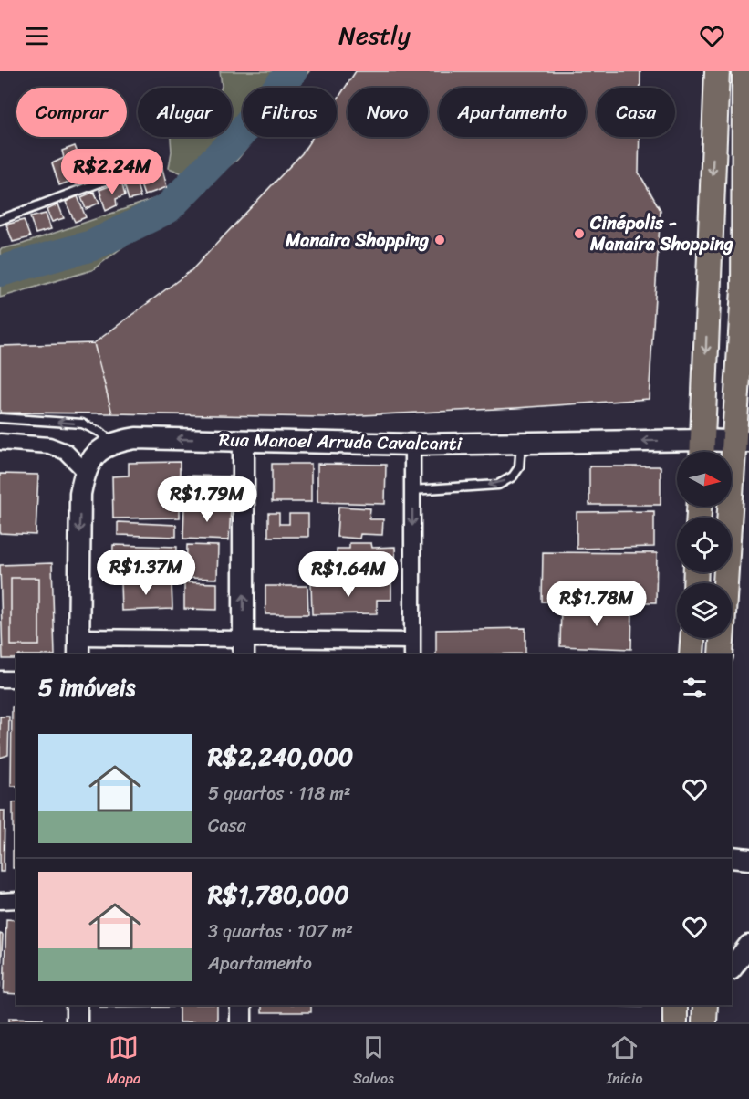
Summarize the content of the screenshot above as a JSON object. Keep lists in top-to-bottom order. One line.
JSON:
{"streets":{"main road":["Rua Manoel Arruda Cavalcanti"]},"one_way":["Rua Manoel Arruda Cavalcanti"],"places":["Cinépolis - Manaíra Shopping","Manaira Shopping"],"north":"right","page":{"header":"Nestly","chip":["Comprar","Alugar","Filtros","Novo","Apartamento","Casa"],"price":["R$2.24M","R$1.79M","R$1.37M","R$1.64M","R$1.78M"],"heading":"5 imóveis","list":[{"name":"R$2,240,000","note":"5 quartos · 118 m² · Casa"},{"name":"R$1,780,000","note":"3 quartos · 107 m² · Apartamento"}],"tabs":["Mapa","Salvos","Início"]}}
